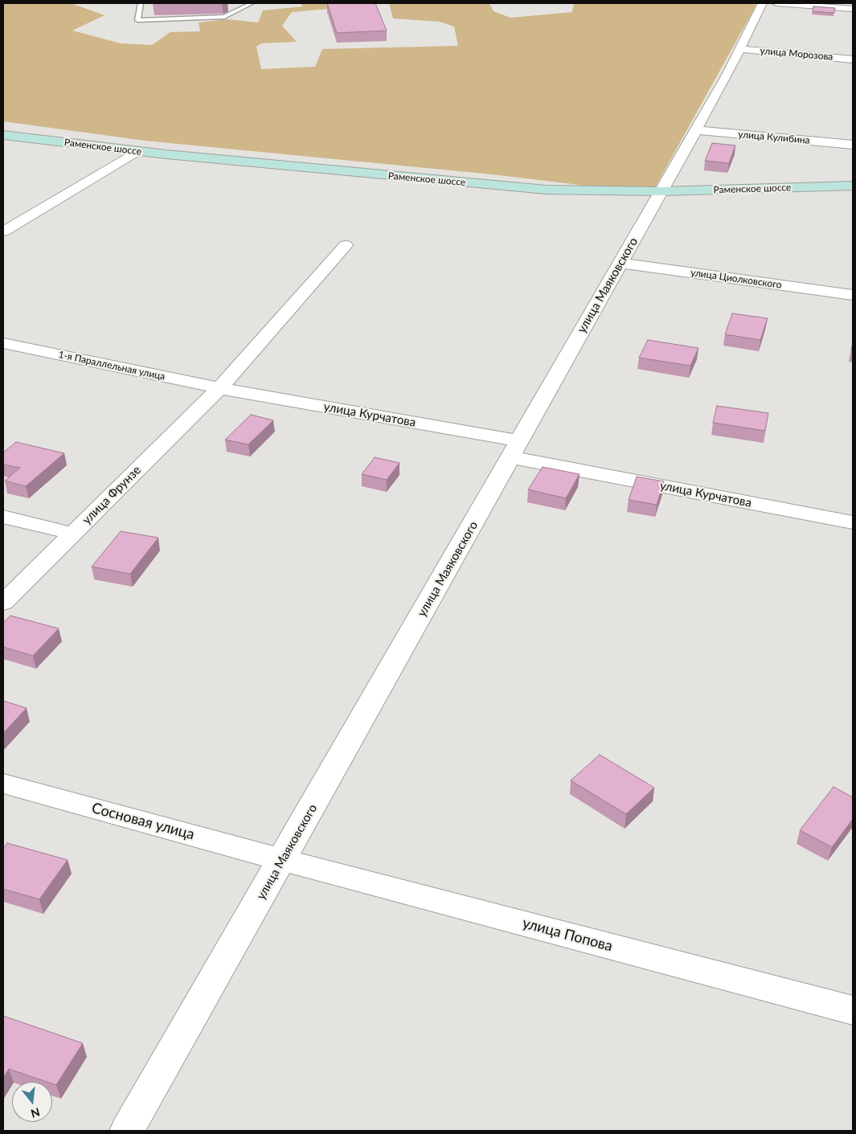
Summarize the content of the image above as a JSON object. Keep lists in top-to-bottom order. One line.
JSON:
{"streets":{"main road":["Раменское шоссе"],"street":["улица Морозова","улица Кулибина","улица Циолковского","улица Маяковского","1-я Параллельная улица","улица Курчатова","улица Фрунзе","Сосновая улица","улица Попова"]},"crossings":[["улица Морозова","улица Маяковского"],["улица Кулибина","улица Маяковского"],["Раменское шоссе","улица Маяковского"],["улица Циолковского","улица Маяковского"],["улица Маяковского","улица Курчатова"],["улица Маяковского","Сосновая улица"],["улица Маяковского","улица Попова"],["1-я Параллельная улица","улица Курчатова"],["1-я Параллельная улица","улица Фрунзе"],["улица Курчатова","улица Фрунзе"],["Сосновая улица","улица Попова"]],"north":"bottom"}
